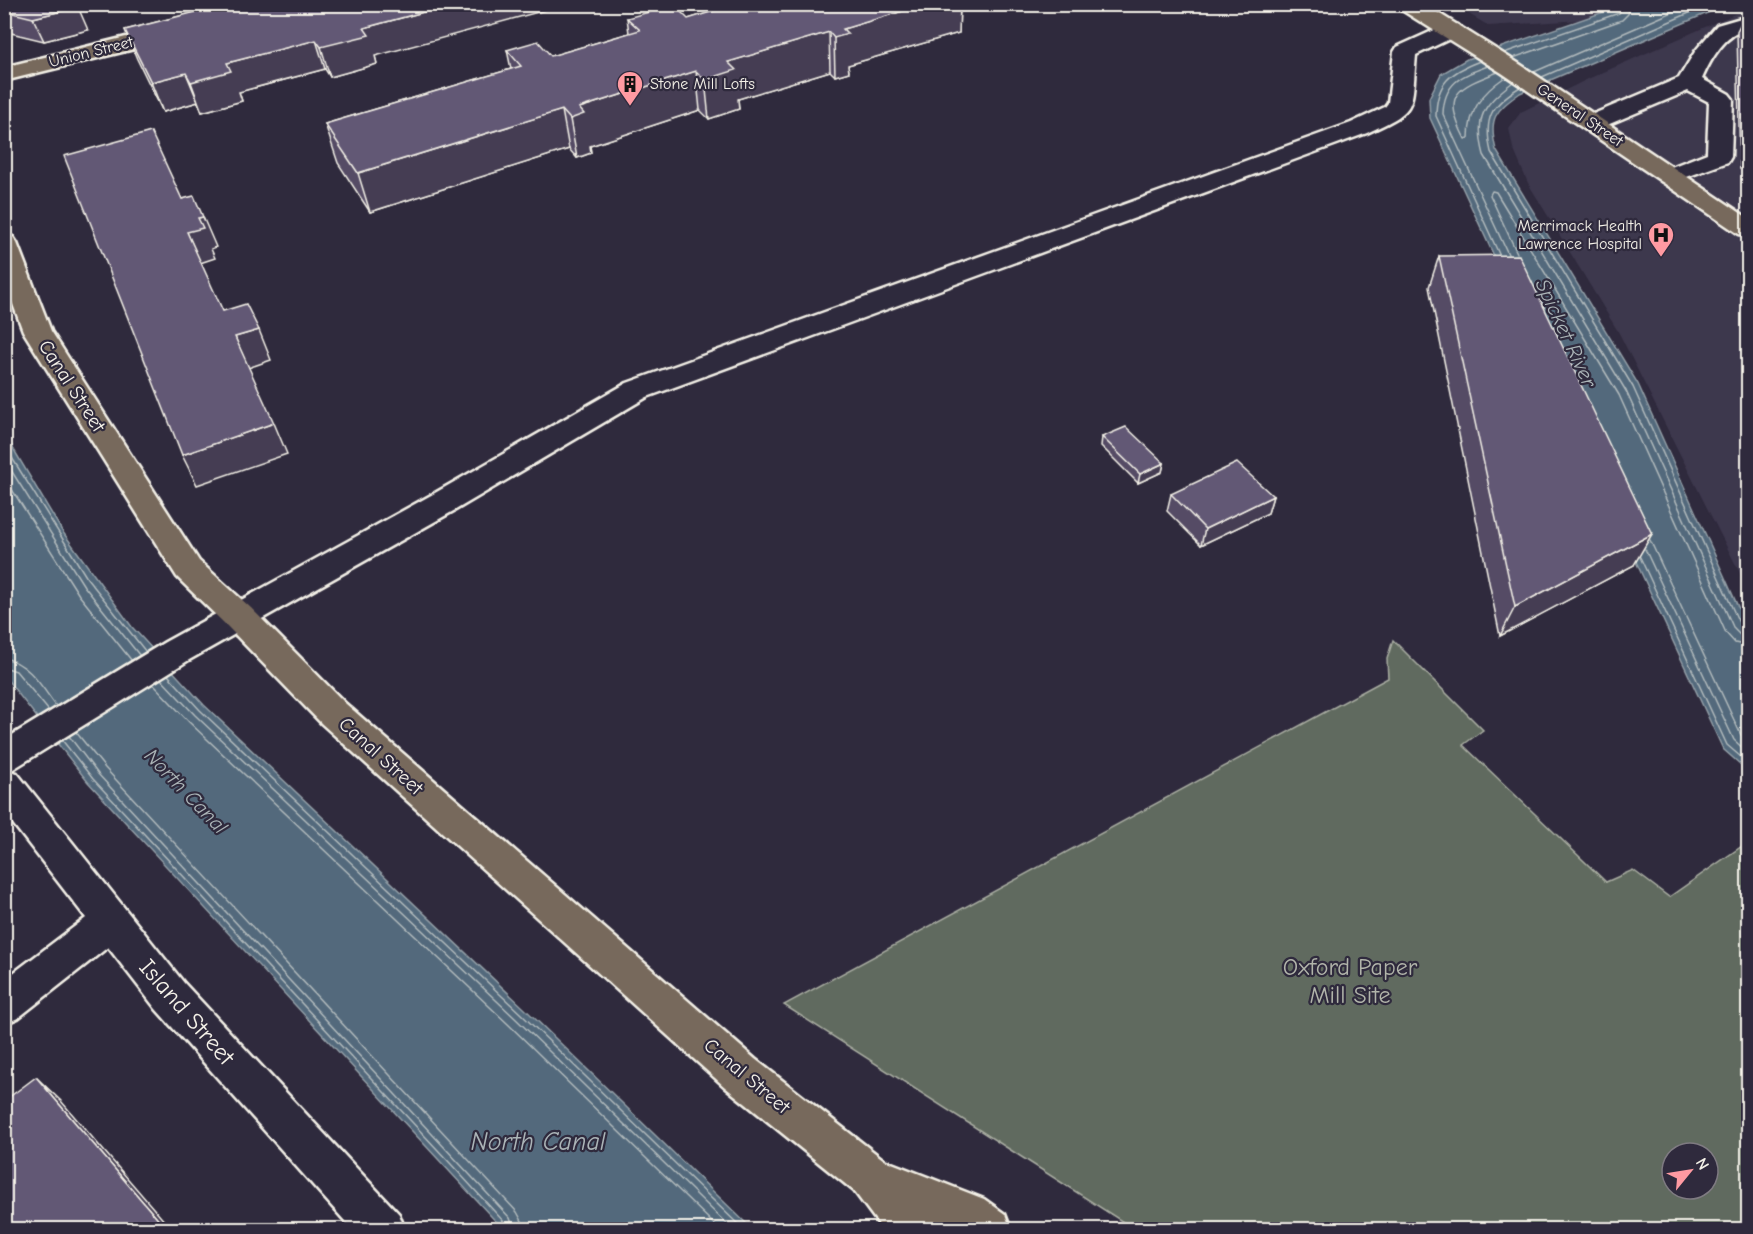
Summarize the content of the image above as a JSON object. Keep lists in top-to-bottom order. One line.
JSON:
{"streets":{"main road":["Union Street","General Street","Canal Street"],"street":["Island Street"]},"water":["Spicket River","North Canal"],"parks":["Oxford Paper Mill Site"],"places":{"building":["Stone Mill Lofts"],"hospital":["Merrimack Health Lawrence Hospital"]},"north":"top right"}
